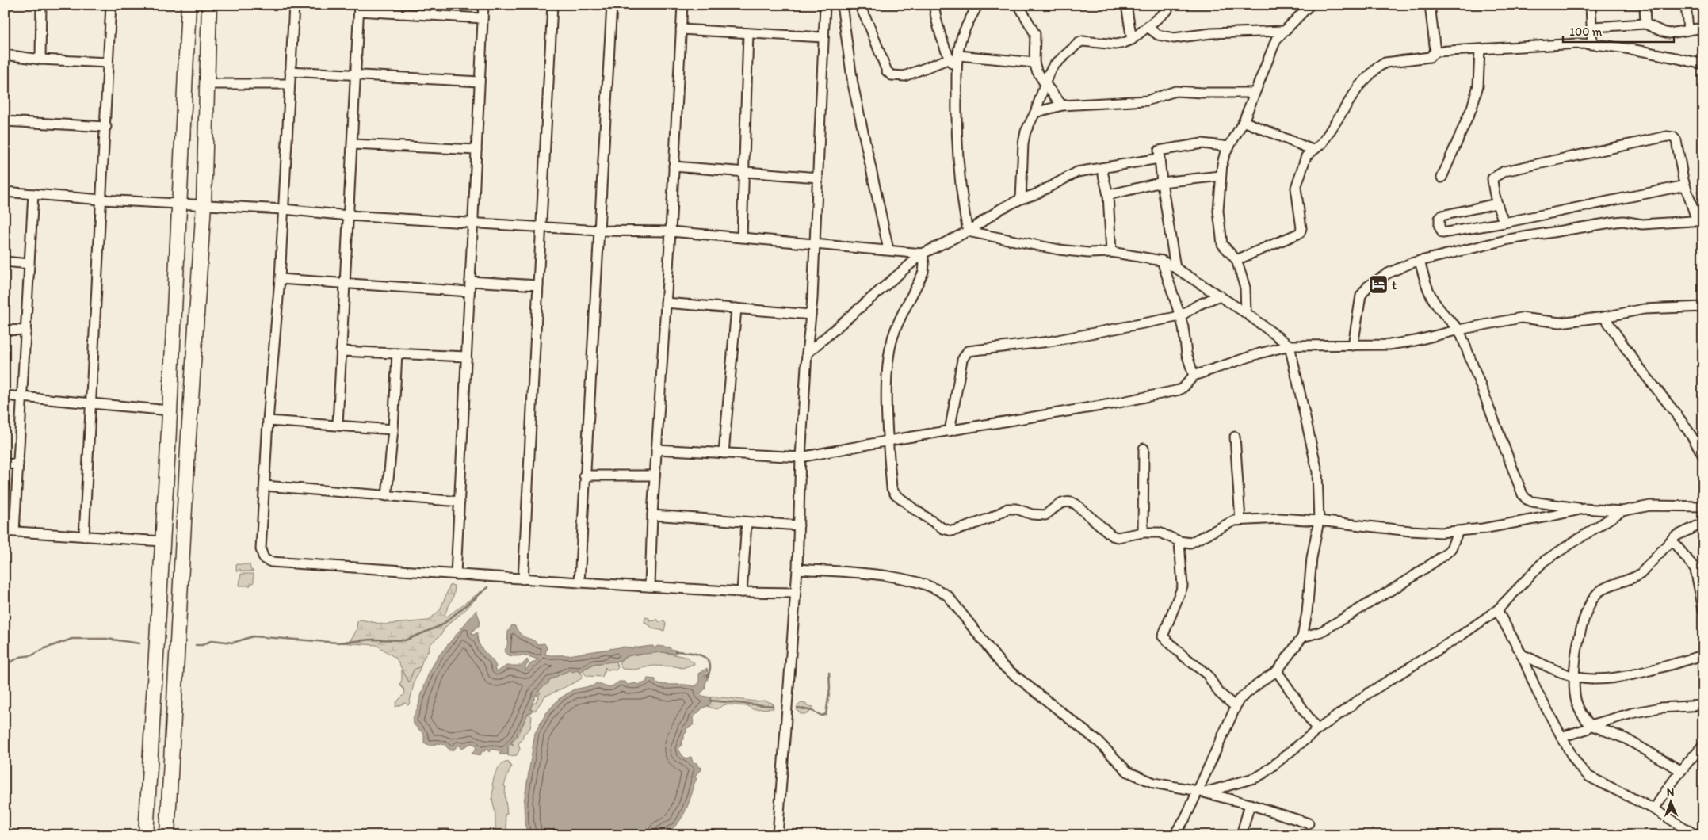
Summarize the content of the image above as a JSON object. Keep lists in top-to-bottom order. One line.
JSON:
{"places":{"hotel":["t"]},"scale_bar":"100 m","north":"top"}
